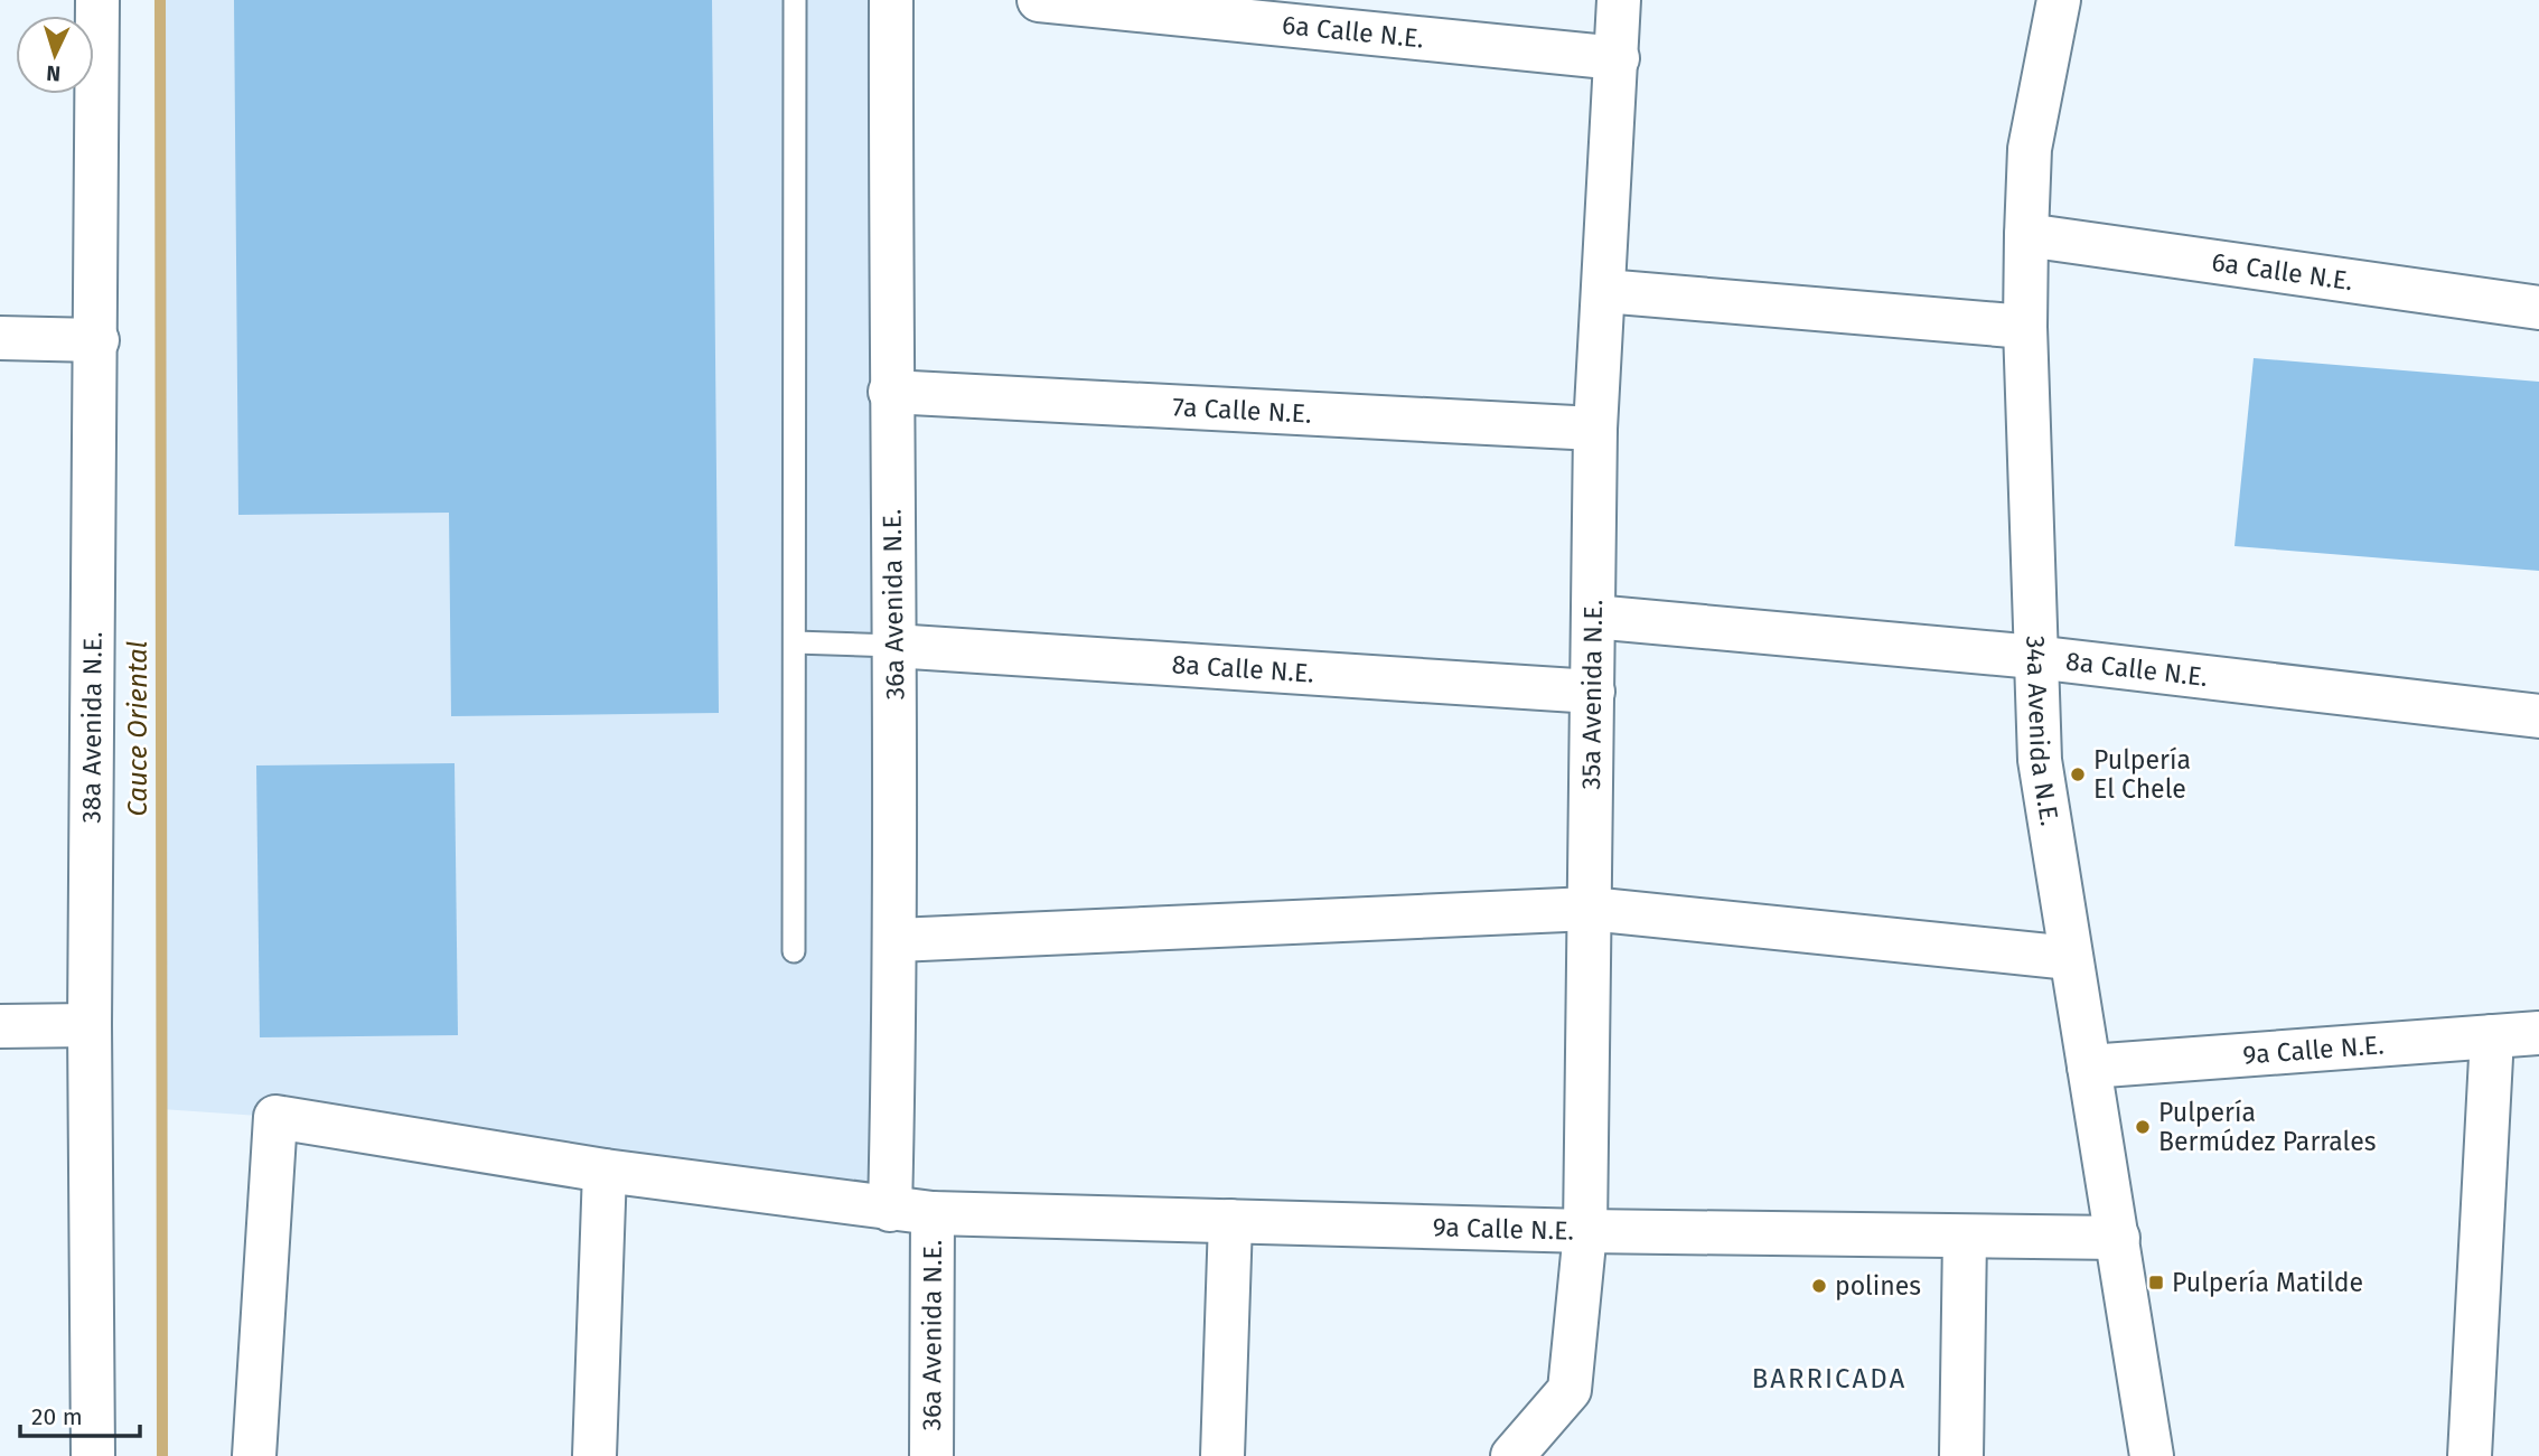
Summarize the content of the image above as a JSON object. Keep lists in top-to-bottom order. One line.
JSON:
{"streets":{"street":["6a Calle N.E.","7a Calle N.E.","36a Avenida N.E.","8a Calle N.E.","35a Avenida N.E.","38a Avenida N.E.","34a Avenida N.E.","9a Calle N.E."]},"crossings":[["6a Calle N.E.","35a Avenida N.E."],["6a Calle N.E.","34a Avenida N.E."],["7a Calle N.E.","36a Avenida N.E."],["7a Calle N.E.","35a Avenida N.E."],["36a Avenida N.E.","8a Calle N.E."],["36a Avenida N.E.","9a Calle N.E."],["8a Calle N.E.","35a Avenida N.E."],["8a Calle N.E.","34a Avenida N.E."],["35a Avenida N.E.","9a Calle N.E."],["34a Avenida N.E.","9a Calle N.E."]],"districts":["BARRICADA"],"water":["Cauce Oriental"],"places":{"other":["Pulpería El Chele","Pulpería Bermúdez Parrales","polines"],"transit":["Pulpería Matilde"]},"scale_bar":"20 m","north":"bottom"}
